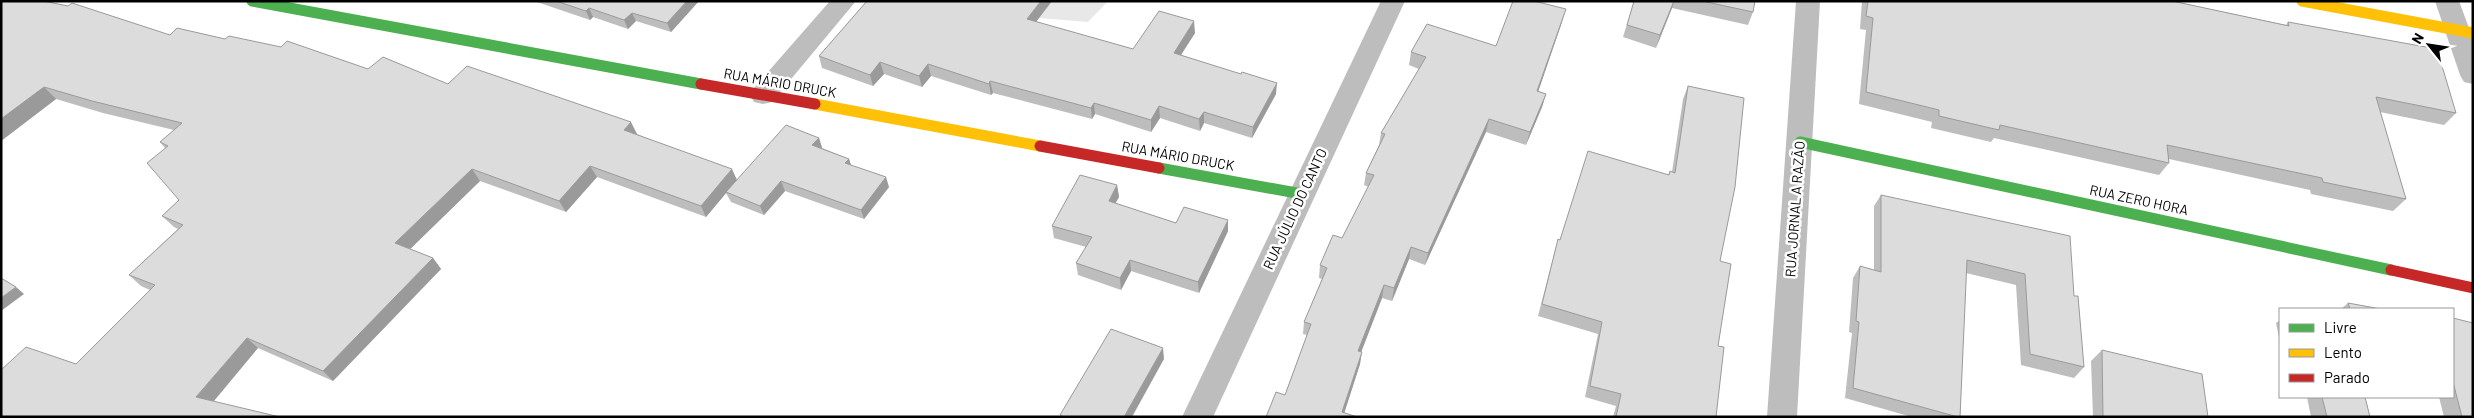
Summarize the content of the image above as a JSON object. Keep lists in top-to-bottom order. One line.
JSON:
{"streets":{"street":["RUA MÁRIO DRUCK","RUA ZERO HORA","RUA JÚLIO DO CANTO","RUA JORNAL A RAZÃO"]},"crossings":[["RUA MÁRIO DRUCK","RUA JÚLIO DO CANTO"],["RUA ZERO HORA","RUA JORNAL A RAZÃO"]],"legend":["Livre","Lento","Parado"],"north":"top left"}
